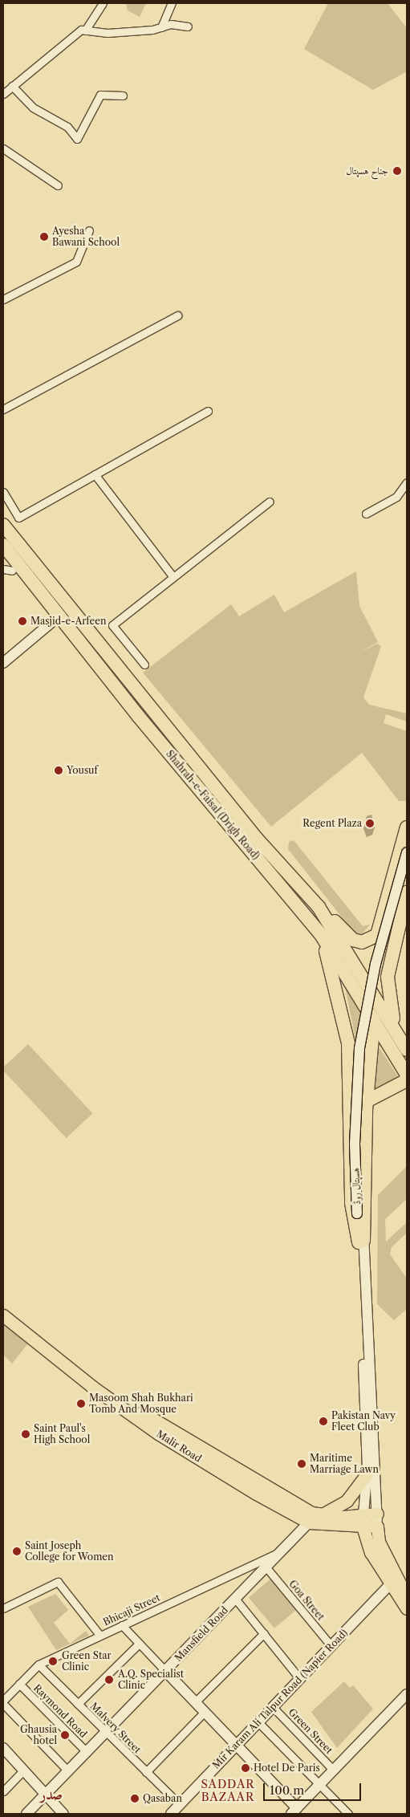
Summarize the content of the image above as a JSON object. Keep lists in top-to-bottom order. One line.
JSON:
{"streets":{"highway":["Shahrah-e-Faisal (Drigh Road)"],"main road":["ہسپتال روڈ","Malir Road","Mansfield Road","Mir Karam Ali Talpur Road (Napier Road)"],"street":["Goa Street","Bhicaji Street","Raymond Road","Malvery Street","Green Street"]},"crossings":[["ہسپتال روڈ","Malir Road"],["Malir Road","Mansfield Road"],["Goa Street","Mansfield Road"],["Goa Street","Mir Karam Ali Talpur Road (Napier Road)"],["Bhicaji Street","Mansfield Road"],["Bhicaji Street","Raymond Road"],["Bhicaji Street","Malvery Street"],["Mansfield Road","Raymond Road"],["Mansfield Road","Malvery Street"],["Mir Karam Ali Talpur Road (Napier Road)","Malvery Street"],["Mir Karam Ali Talpur Road (Napier Road)","Green Street"]],"districts":["SADDAR BAZAAR","صدر"],"places":["جناح ہسپتال","Ayesha Bawani School","Masjid-e-Arfeen","Yousuf","Regent Plaza","Masoom Shah Bukhari Tomb And Mosque","Pakistan Navy Fleet Club","Saint Paul's High School","Maritime Marriage Lawn","Saint Joseph College for Women","Green Star Clinic","A.Q. Specialist Clinic","Ghausia hotel","Hotel De Paris","Qasaban"],"scale_bar":"100 m"}
